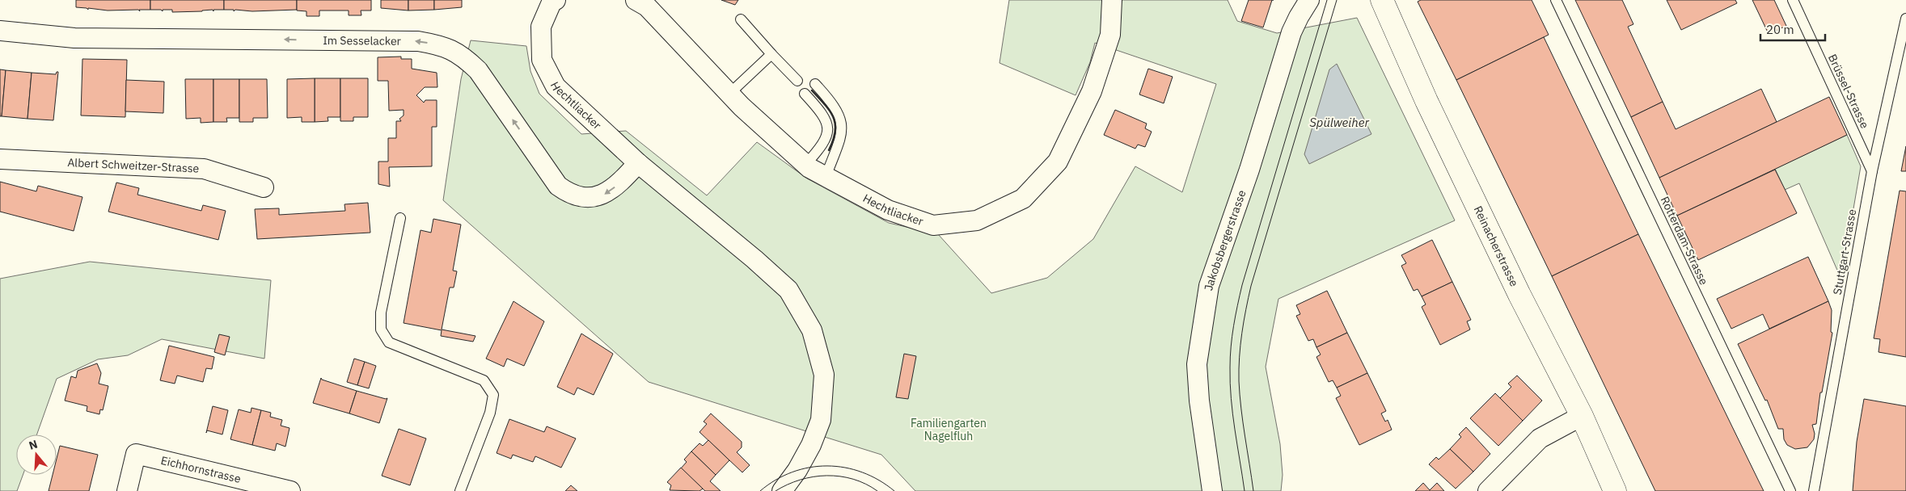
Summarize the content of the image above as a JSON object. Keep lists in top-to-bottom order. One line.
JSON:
{"streets":{"main road":["Reinacherstrasse"],"street":["Im Sesselacker","Hechtliacker","Albert Schweitzer-Strasse","Jakobsbergerstrasse","Eichhornstrasse"],"lane":["Brüssel-Strasse","Rotterdam-Strasse","Stuttgart-Strasse"]},"crossings":[["Im Sesselacker","Hechtliacker"],["Brüssel-Strasse","Stuttgart-Strasse"]],"one_way":["Im Sesselacker"],"water":["Spülweiher"],"parks":["Familiengarten Nagelfluh"],"scale_bar":"20 m","north":"top"}
